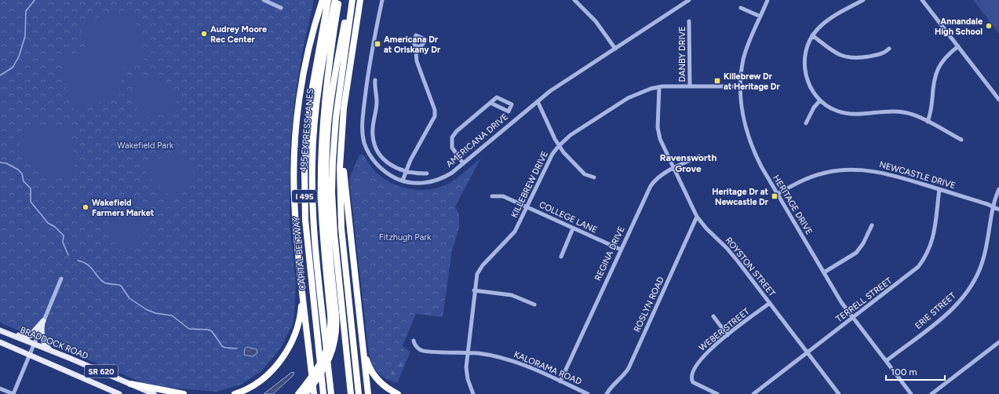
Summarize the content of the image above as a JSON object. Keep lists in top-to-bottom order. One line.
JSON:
{"streets":{"highway":["495 EXPRESS LANES","I 495","CAPITAL BELTWAY"],"main road":["BRADDOCK ROAD","SR 620"],"street":["DANBY DRIVE","AMERICANA DRIVE","NEWCASTLE DRIVE","KILLEBREW DRIVE","HERITAGE DRIVE","COLLEGE LANE","REGINA DRIVE","ROYSTON STREET","TERRELL STREET","ROSLYN ROAD","ERIE STREET","WEBER STREET","KALORAMA ROAD"]},"crossings":[["DANBY DRIVE","KILLEBREW DRIVE"],["NEWCASTLE DRIVE","HERITAGE DRIVE"],["NEWCASTLE DRIVE","TERRELL STREET"],["NEWCASTLE DRIVE","ERIE STREET"],["KILLEBREW DRIVE","HERITAGE DRIVE"],["KILLEBREW DRIVE","COLLEGE LANE"],["KILLEBREW DRIVE","ROYSTON STREET"],["KILLEBREW DRIVE","KALORAMA ROAD"],["HERITAGE DRIVE","TERRELL STREET"],["HERITAGE DRIVE","ERIE STREET"],["COLLEGE LANE","REGINA DRIVE"],["REGINA DRIVE","ROYSTON STREET"],["REGINA DRIVE","KALORAMA ROAD"],["ROYSTON STREET","TERRELL STREET"],["ROYSTON STREET","ROSLYN ROAD"],["ROYSTON STREET","WEBER STREET"]],"districts":["Ravensworth Grove"],"parks":["Wakefield Park","Fitzhugh Park"],"places":{"other":["Annandale High School","Audrey Moore Rec Center","Wakefield Farmers Market"],"transit":["Americana Dr at Oriskany Dr","Killebrew Dr at Heritage Dr","Heritage Dr at Newcastle Dr"]},"scale_bar":"100 m"}
